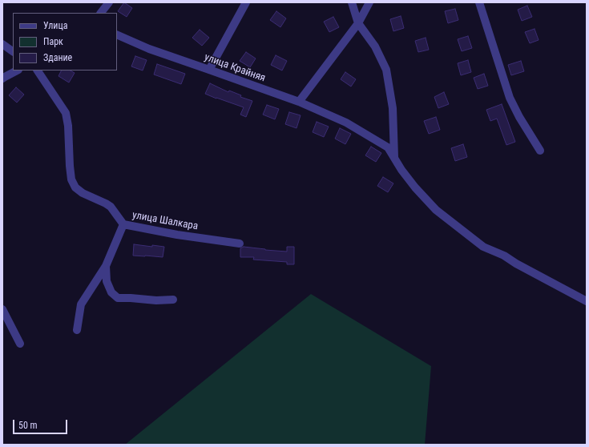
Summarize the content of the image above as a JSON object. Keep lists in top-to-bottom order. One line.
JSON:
{"streets":{"street":["улица Крайняя","улица Шалкара"]},"legend":["Улица","Парк","Здание"],"scale_bar":"50 m"}
